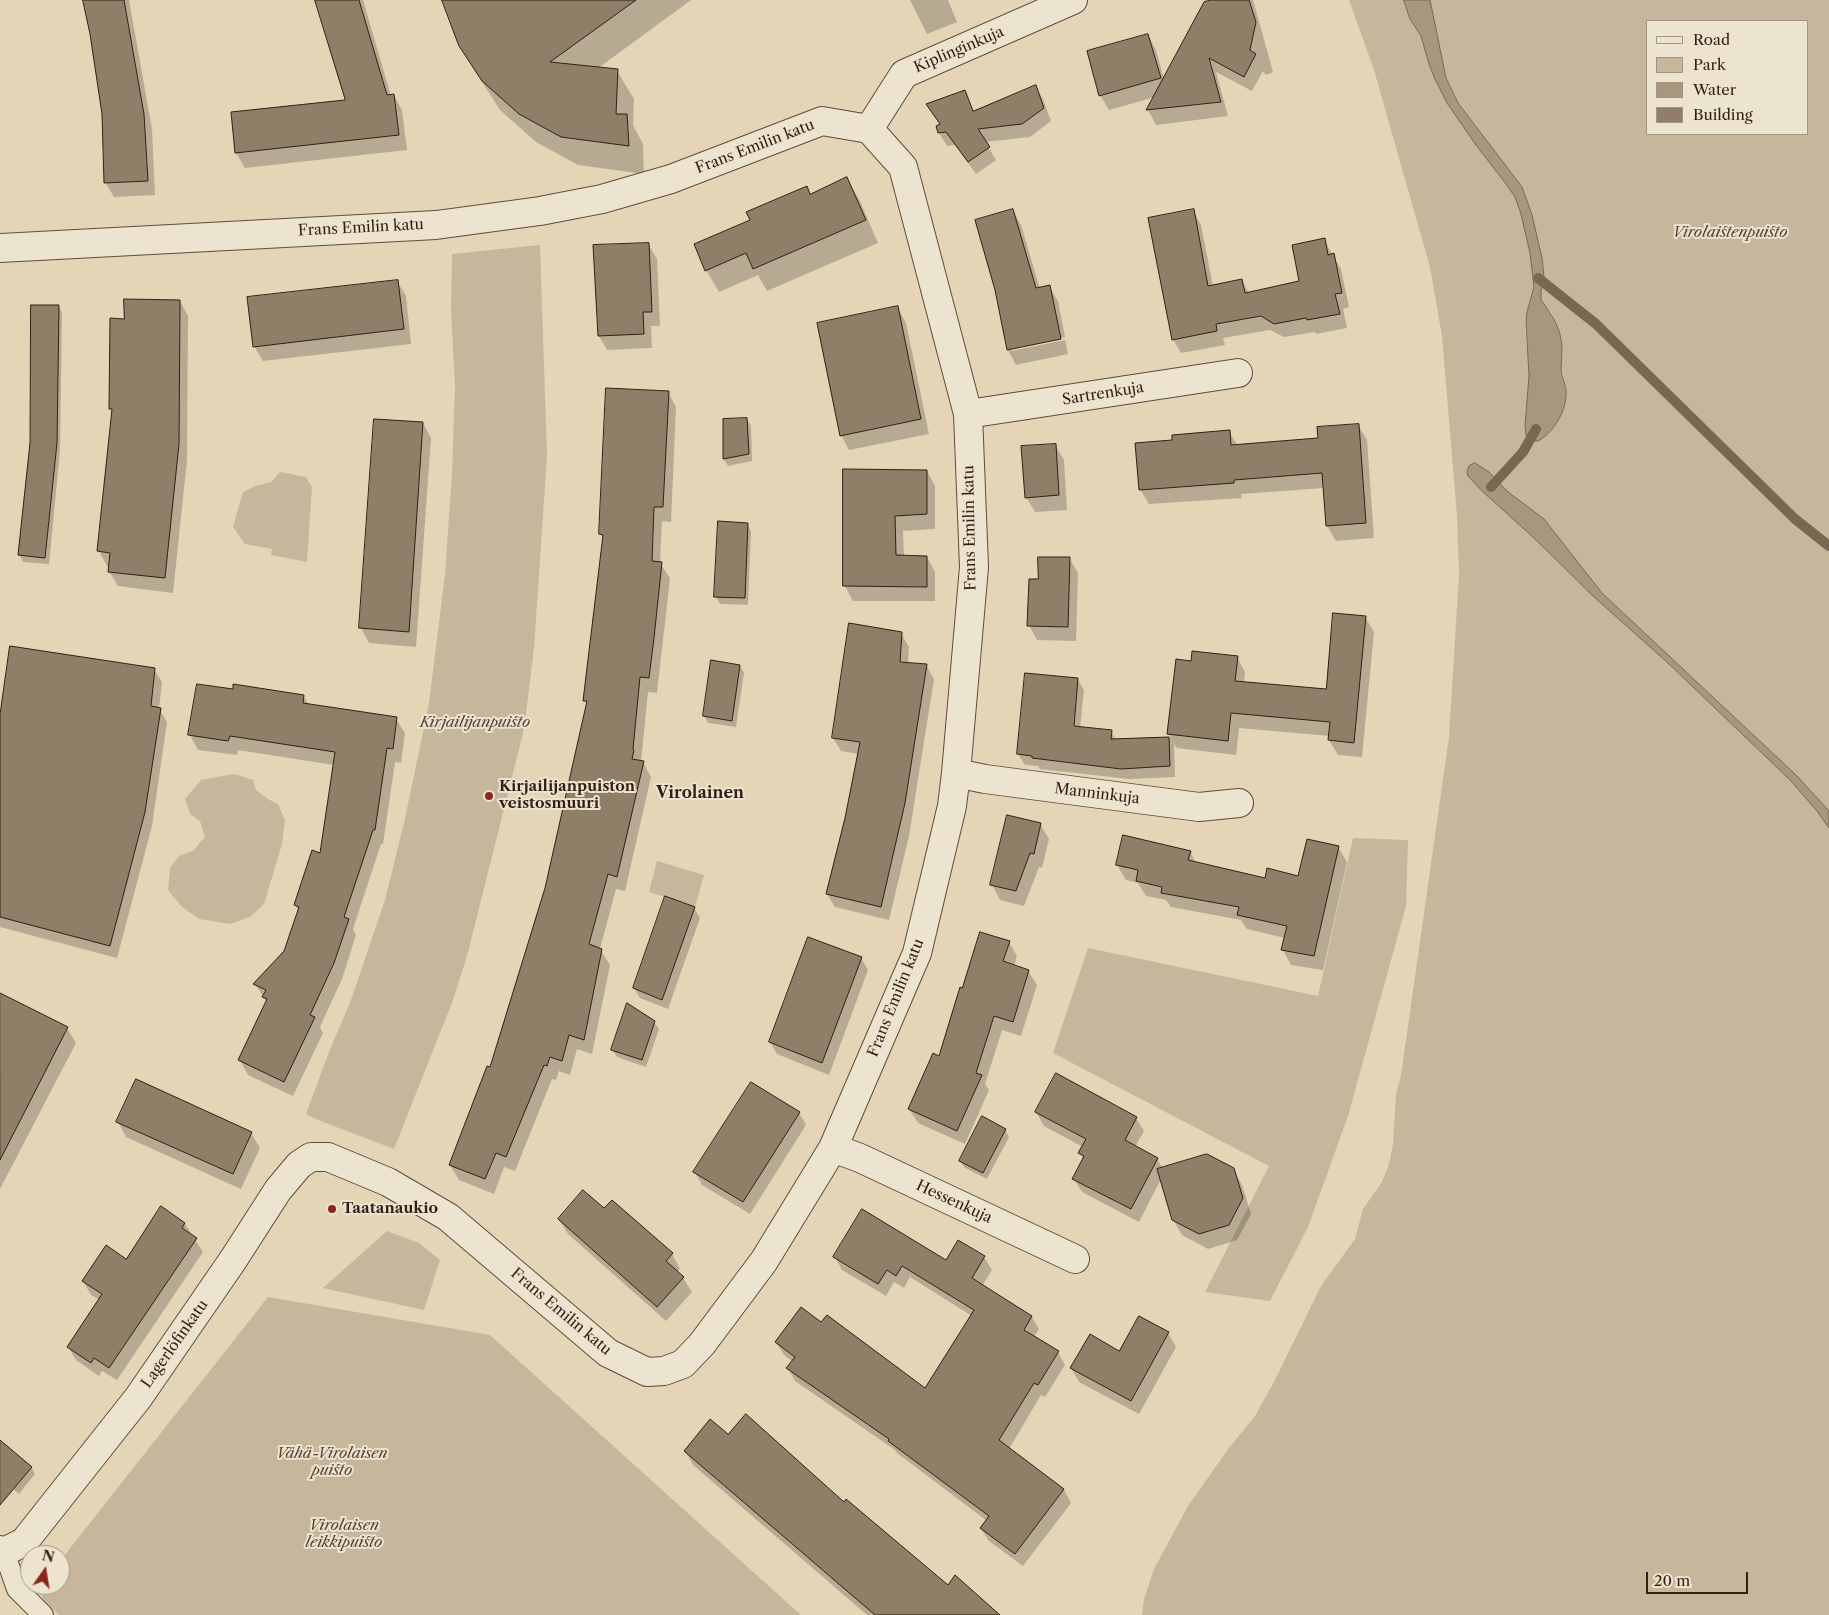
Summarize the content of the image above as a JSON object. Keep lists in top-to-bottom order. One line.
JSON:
{"streets":{"street":["Kiplinginkuja","Frans Emilin katu","Sartrenkuja","Manninkuja","Hessenkuja","Lagerlöfinkatu"]},"crossings":[["Kiplinginkuja","Frans Emilin katu"],["Frans Emilin katu","Sartrenkuja"],["Frans Emilin katu","Manninkuja"],["Frans Emilin katu","Hessenkuja"],["Frans Emilin katu","Lagerlöfinkatu"]],"districts":["Virolainen"],"parks":["Virolaistenpuisto","Kirjailijanpuisto","Vähä-Virolaisen puisto","Virolaisen leikkipuisto"],"places":["Kirjailijanpuiston veistosmuuri","Taatanaukio"],"legend":["Road","Park","Water","Building"],"scale_bar":"20 m","north":"top"}
